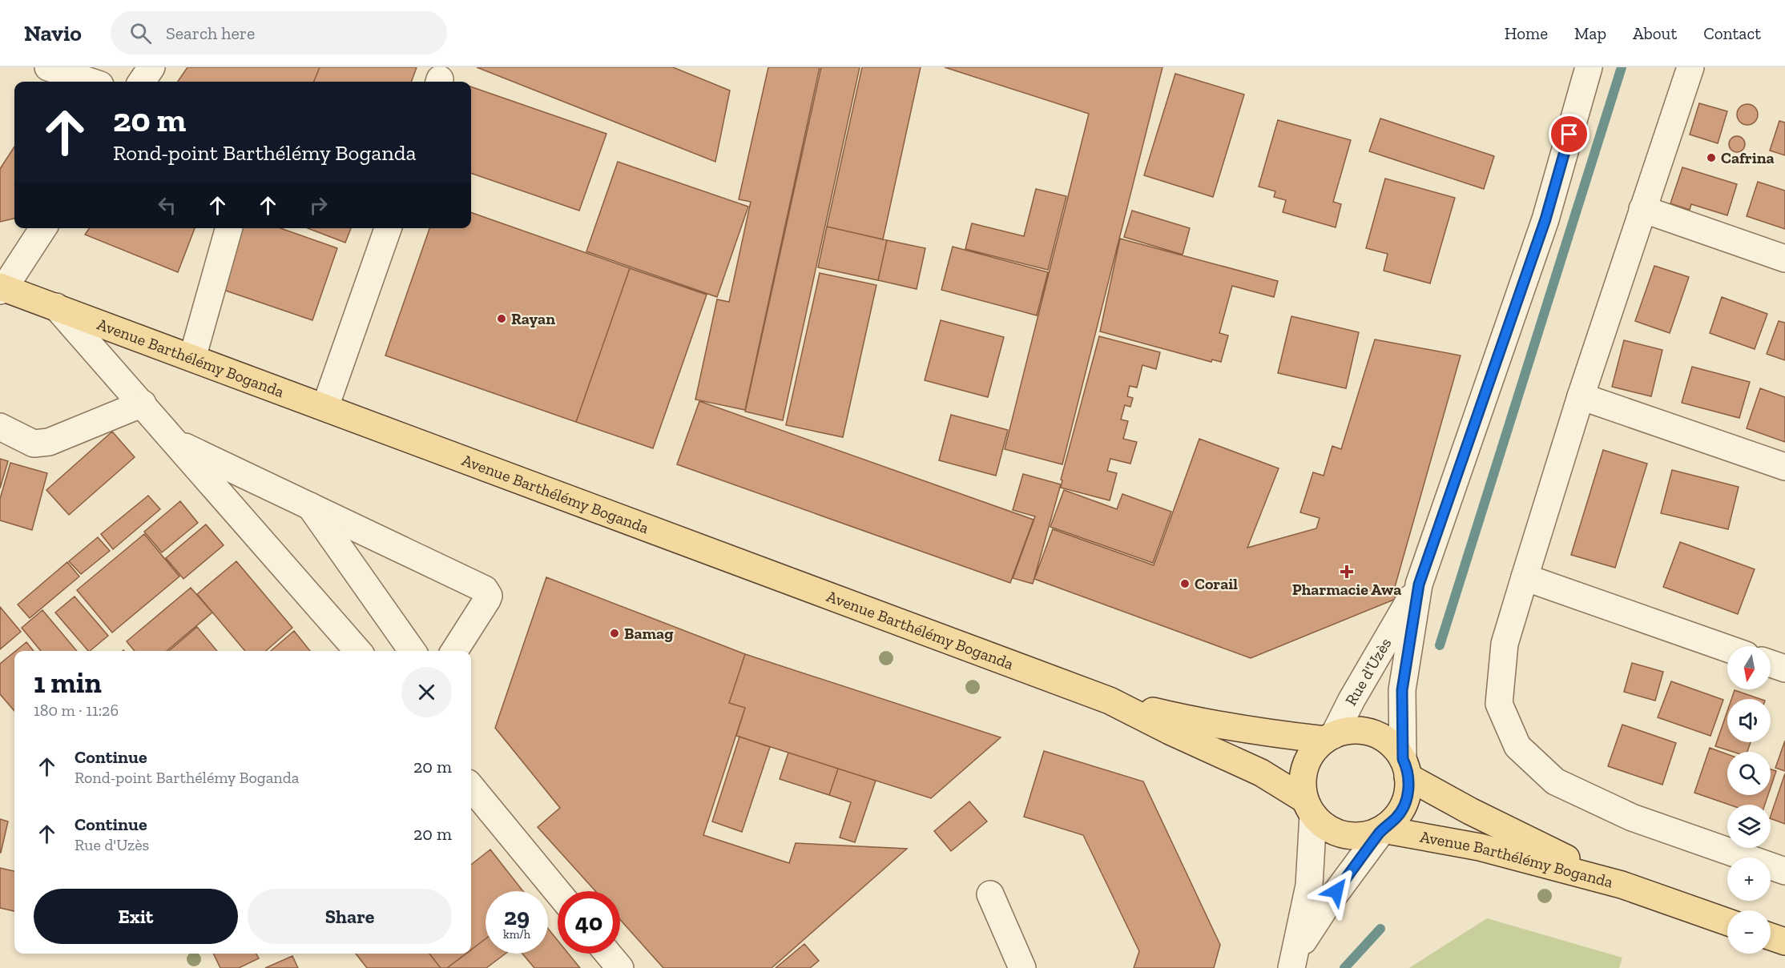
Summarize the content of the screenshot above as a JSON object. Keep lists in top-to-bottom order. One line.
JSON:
{"streets":{"main road":["Avenue Barthélémy Boganda"],"street":["Rue d'Uzès"]},"crossings":[["Avenue Barthélémy Boganda","Rue d'Uzès"]],"places":{"other":["Cafrina","Rayan","Corail","Bamag"],"health":["Pharmacie Awa"]},"north":"bottom","page":{"header":"Navio","search":"Search here","nav":["Home","Map","About","Contact"],"turn":["20 m","Rond-point Barthélémy Boganda"],"map_buttons":["+","−"],"heading":["1 min","180 m · 11:26"],"list":[{"name":"Continue","note":"Rond-point Barthélémy Boganda","value":"20 m"},{"name":"Continue","note":"Rue d'Uzès","value":"20 m"}],"buttons":["Exit","Share"],"speed":"29 km/h","limit":"40"}}
